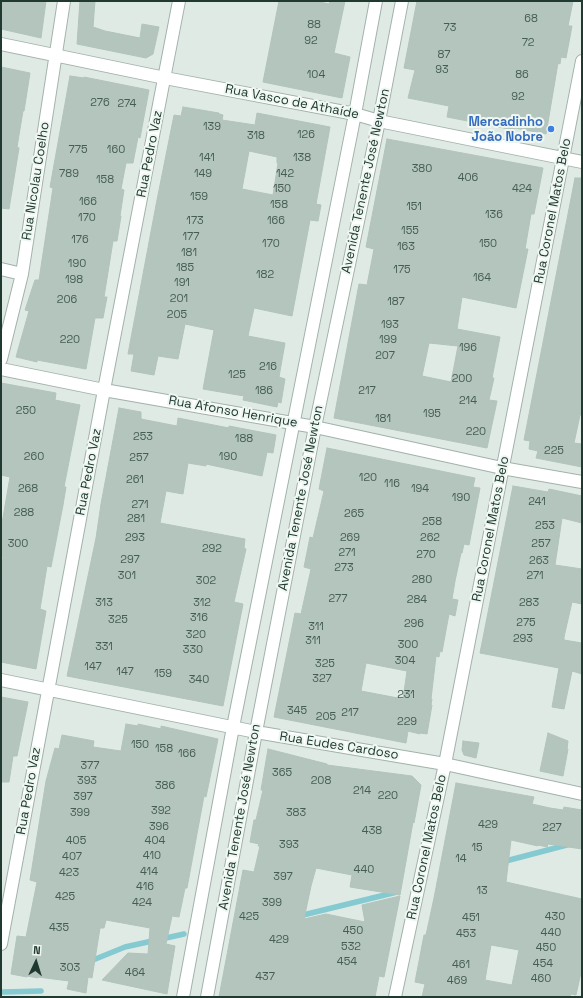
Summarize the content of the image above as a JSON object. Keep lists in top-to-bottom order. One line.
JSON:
{"streets":{"street":["Rua Vasco de Athaíde","Rua Pedro Vaz","Rua Nicolau Coelho","Avenida Tenente José Newton","Rua Coronel Matos Belo","Rua Afonso Henrique","Rua Eudes Cardoso"]},"crossings":[["Rua Vasco de Athaíde","Rua Pedro Vaz"],["Rua Vasco de Athaíde","Rua Nicolau Coelho"],["Rua Vasco de Athaíde","Avenida Tenente José Newton"],["Rua Vasco de Athaíde","Rua Coronel Matos Belo"],["Rua Pedro Vaz","Rua Afonso Henrique"],["Rua Pedro Vaz","Rua Eudes Cardoso"],["Avenida Tenente José Newton","Rua Afonso Henrique"],["Avenida Tenente José Newton","Rua Eudes Cardoso"],["Rua Coronel Matos Belo","Rua Afonso Henrique"],["Rua Coronel Matos Belo","Rua Eudes Cardoso"]],"places":["Mercadinho João Nobre"],"house_numbers":["68","88","73","92","72","87","93","104","86","92","276","274","139","126","318","775","160","141","138","380","789","149","142","406","158","150","424","159","166","158","151","136","170","173","166","155","177","176","170","150","163","181","190","185","175","182","164","198","191","201","206","187","205","193","220","199","196","207","216","125","200","186","217","214","250","195","181","220","253","188","225","260","190","257","120","261","116","268","194","190","241","271","288","265","281","258","253","293","269","262","300","257","292","271","270","297","263","273","301","271","280","302","277","284","313","312","283","316","325","275","296","311","320","293","311","300","331","330","304","325","147","147","159","327","340","231","345","217","205","229","150","158","166","377","365","393","208","386","214","220","397","392","399","383","429","396","227","438","405","404","393","15","410","407","14","440","414","423","397","416","13","425","424","399","425","430","451","435","450","440","453","429","532","450","454","454","461","303","464","437","460","469"],"north":"top"}
